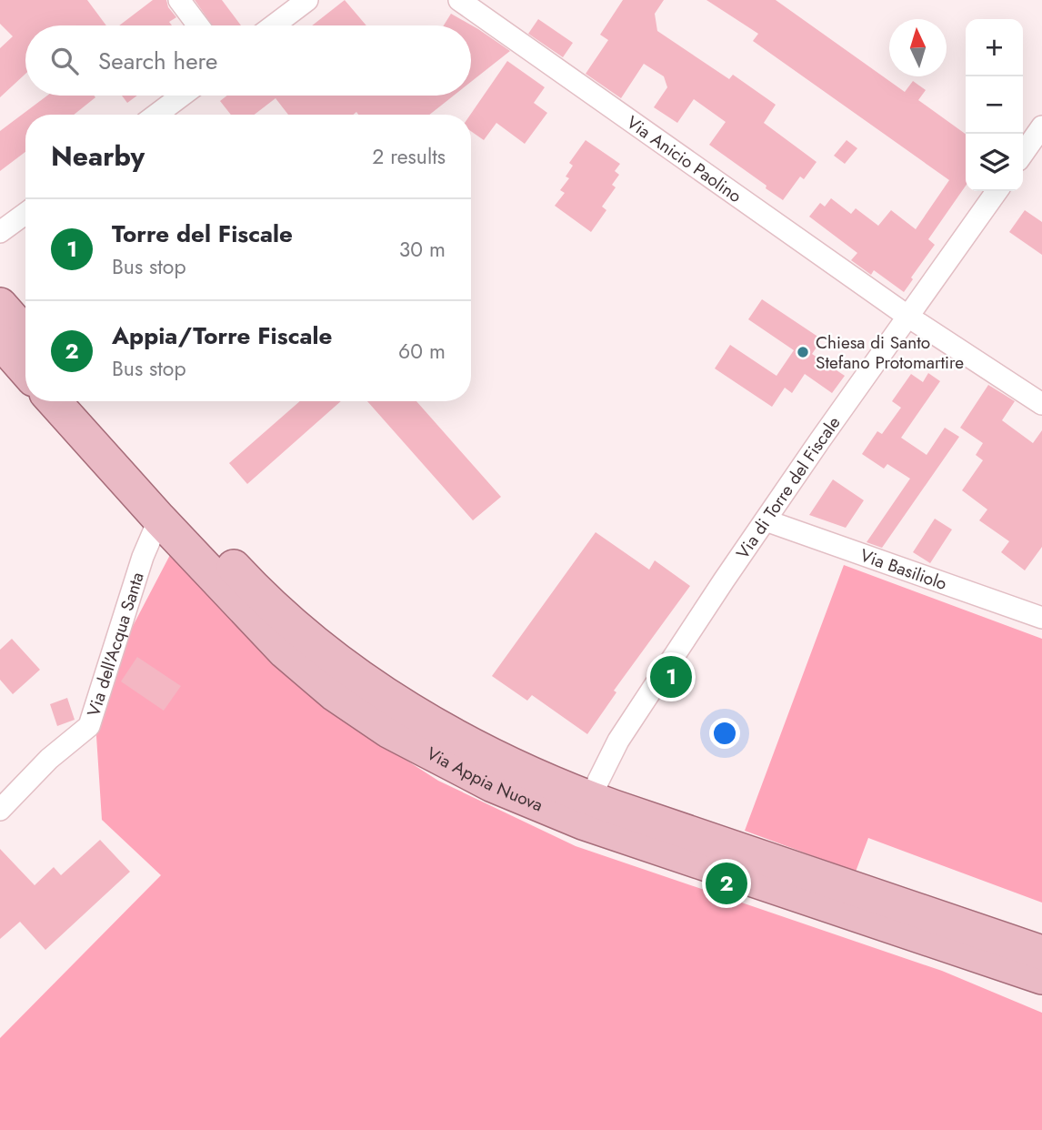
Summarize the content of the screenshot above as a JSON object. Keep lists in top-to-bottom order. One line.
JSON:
{"streets":{"main road":["Via Appia Nuova"],"street":["Via Anicio Paolino","Via di Torre del Fiscale","Via Basiliolo","Via dell'Acqua Santa"]},"crossings":[["Via Anicio Paolino","Via di Torre del Fiscale"],["Via di Torre del Fiscale","Via Basiliolo"],["Via di Torre del Fiscale","Via Appia Nuova"],["Via dell'Acqua Santa","Via Appia Nuova"]],"places":["Chiesa di Santo Stefano Protomartire"],"north":"top","page":{"map_buttons":["+","−"],"search":"Search here","heading":["Nearby","2 results"],"list":[{"mark":"1","name":"Torre del Fiscale","note":"Bus stop","value":"30 m"},{"mark":"2","name":"Appia/Torre Fiscale","note":"Bus stop","value":"60 m"}],"pins":["1","2"]}}
